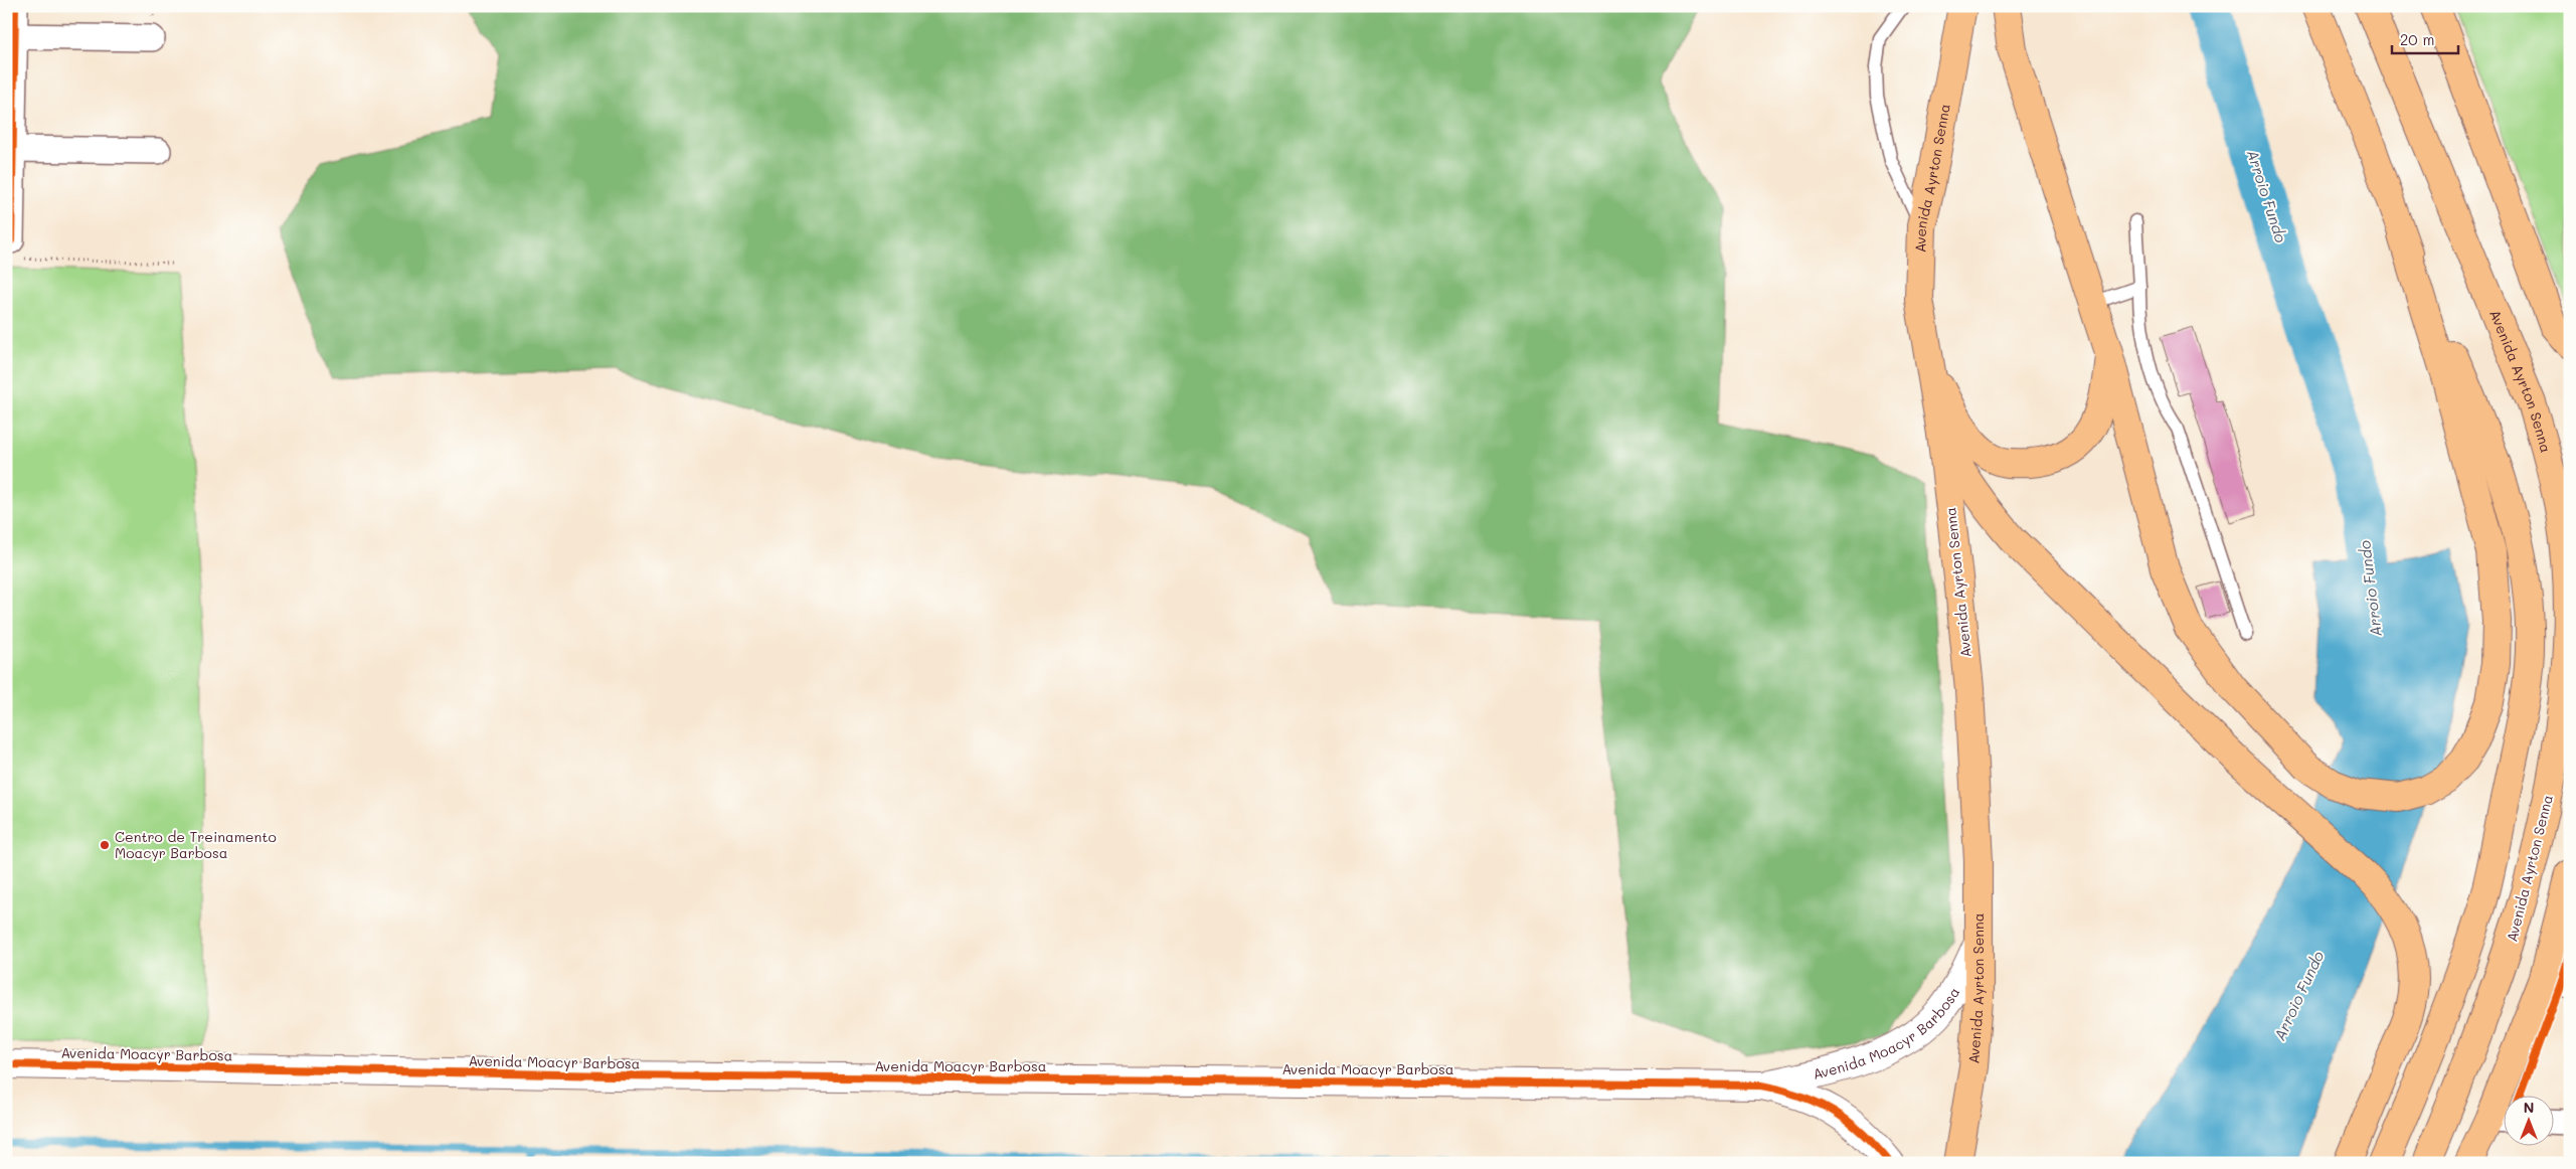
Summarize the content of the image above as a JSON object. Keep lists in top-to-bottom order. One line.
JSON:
{"streets":{"highway":["Avenida Ayrton Senna"],"street":["Avenida Moacyr Barbosa"]},"crossings":[["Avenida Ayrton Senna","Avenida Moacyr Barbosa"]],"water":["Arroio Fundo"],"places":["Centro de Treinamento Moacyr Barbosa"],"scale_bar":"20 m","north":"top"}
